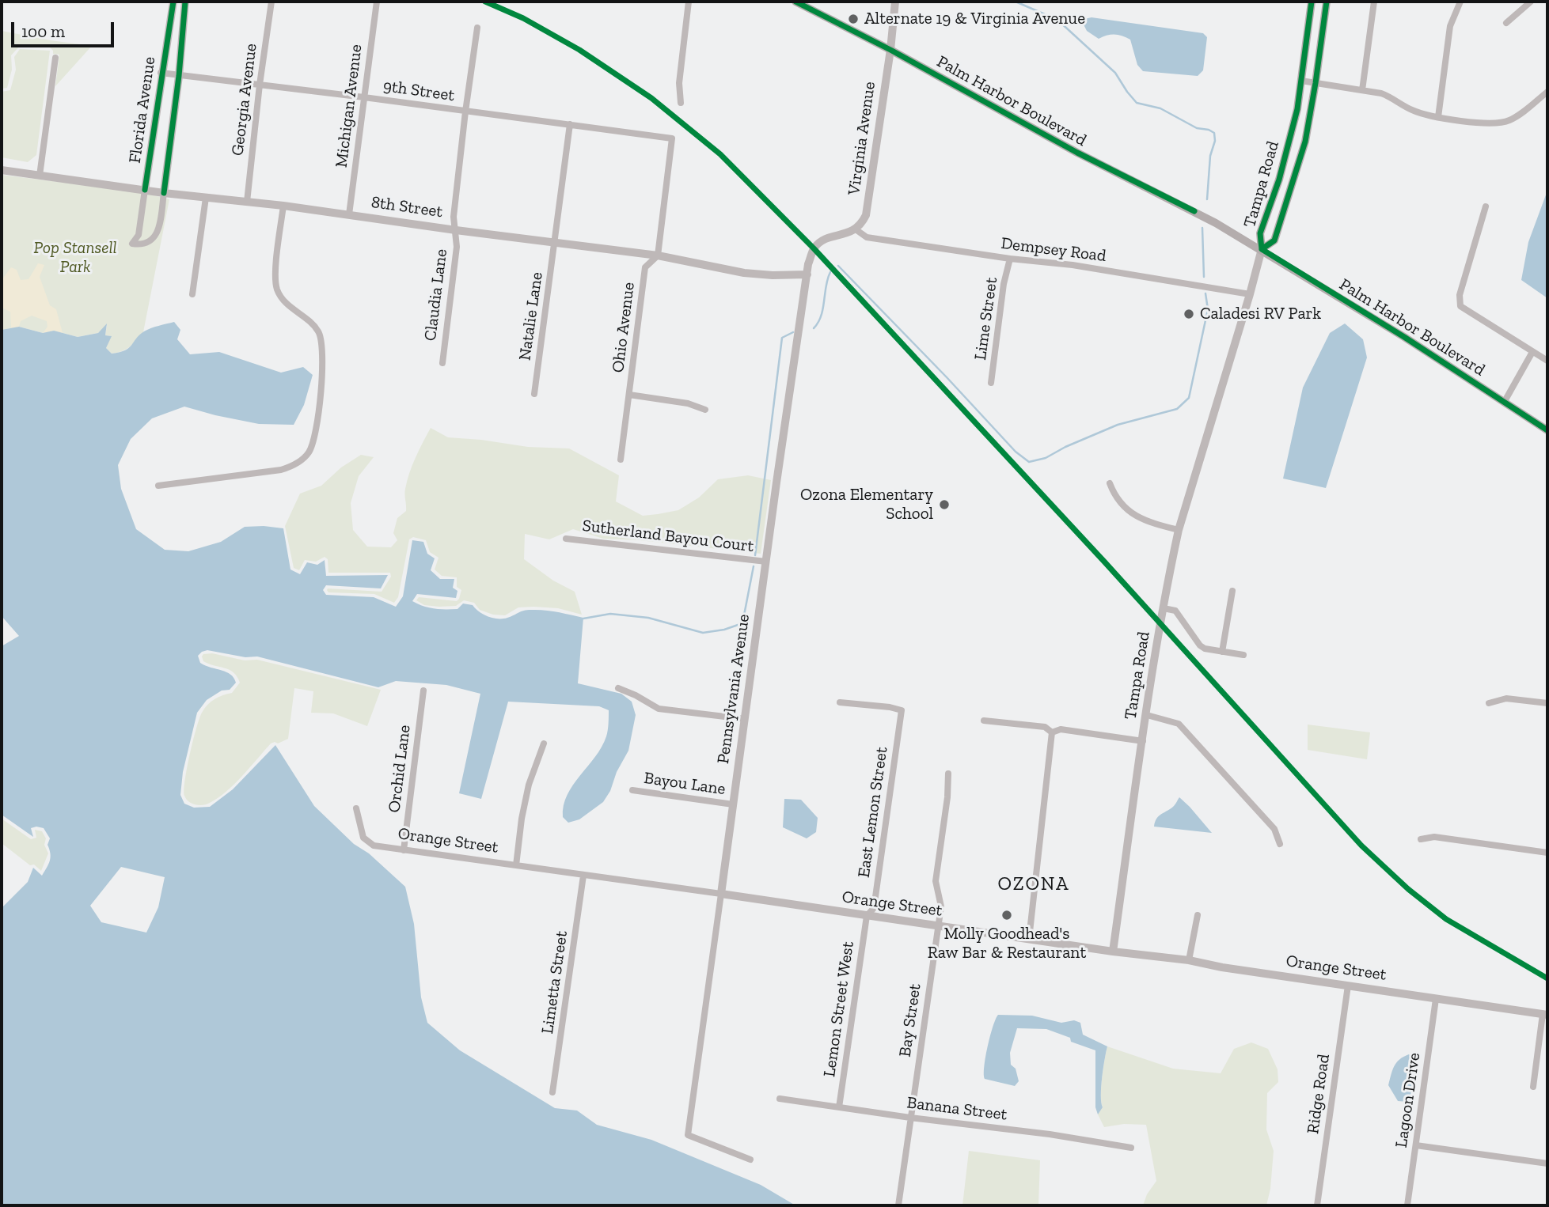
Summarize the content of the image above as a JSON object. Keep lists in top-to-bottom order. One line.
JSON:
{"streets":{"main road":["Palm Harbor Boulevard","Tampa Road"],"street":["9th Street","Georgia Avenue","Michigan Avenue","Florida Avenue","Virginia Avenue","8th Street","Dempsey Road","Claudia Lane","Natalie Lane","Lime Street","Ohio Avenue","Sutherland Bayou Court","Pennsylvania Avenue","Orchid Lane","Bayou Lane","East Lemon Street","Orange Street","Limetta Street","Lemon Street West","Bay Street","Ridge Road","Lagoon Drive","Banana Street"]},"crossings":[["9th Street","Georgia Avenue"],["9th Street","Michigan Avenue"],["9th Street","Florida Avenue"],["9th Street","Claudia Lane"],["9th Street","Natalie Lane"],["9th Street","Ohio Avenue"],["Georgia Avenue","8th Street"],["Palm Harbor Boulevard","Virginia Avenue"],["Palm Harbor Boulevard","Tampa Road"],["Michigan Avenue","8th Street"],["Florida Avenue","8th Street"],["Virginia Avenue","Dempsey Road"],["Virginia Avenue","Pennsylvania Avenue"],["Tampa Road","Dempsey Road"],["Tampa Road","Orange Street"],["8th Street","Claudia Lane"],["8th Street","Natalie Lane"],["8th Street","Ohio Avenue"],["8th Street","Pennsylvania Avenue"],["Dempsey Road","Lime Street"],["Dempsey Road","Pennsylvania Avenue"],["Sutherland Bayou Court","Pennsylvania Avenue"],["Pennsylvania Avenue","Bayou Lane"],["Pennsylvania Avenue","Orange Street"],["Orchid Lane","Orange Street"],["East Lemon Street","Orange Street"],["East Lemon Street","Lemon Street West"],["Orange Street","Limetta Street"],["Orange Street","Lemon Street West"],["Orange Street","Bay Street"],["Orange Street","Ridge Road"],["Orange Street","Lagoon Drive"],["Lemon Street West","Banana Street"],["Bay Street","Banana Street"]],"districts":["OZONA"],"parks":["Pop Stansell Park"],"places":["Alternate 19 & Virginia Avenue","Caladesi RV Park","Ozona Elementary School","Molly Goodhead's Raw Bar & Restaurant"],"scale_bar":"100 m"}
